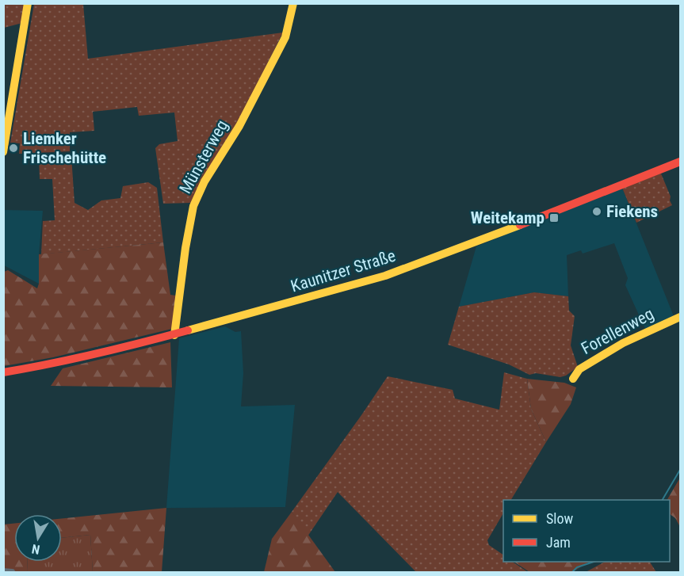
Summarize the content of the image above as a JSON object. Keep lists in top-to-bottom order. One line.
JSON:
{"streets":{"street":["Münsterweg","Kaunitzer Straße","Forellenweg"]},"crossings":[["Münsterweg","Kaunitzer Straße"]],"places":{"other":["Liemker Frischehütte","Fiekens"],"transit":["Weitekamp"]},"legend":["Slow","Jam"],"north":"bottom"}
